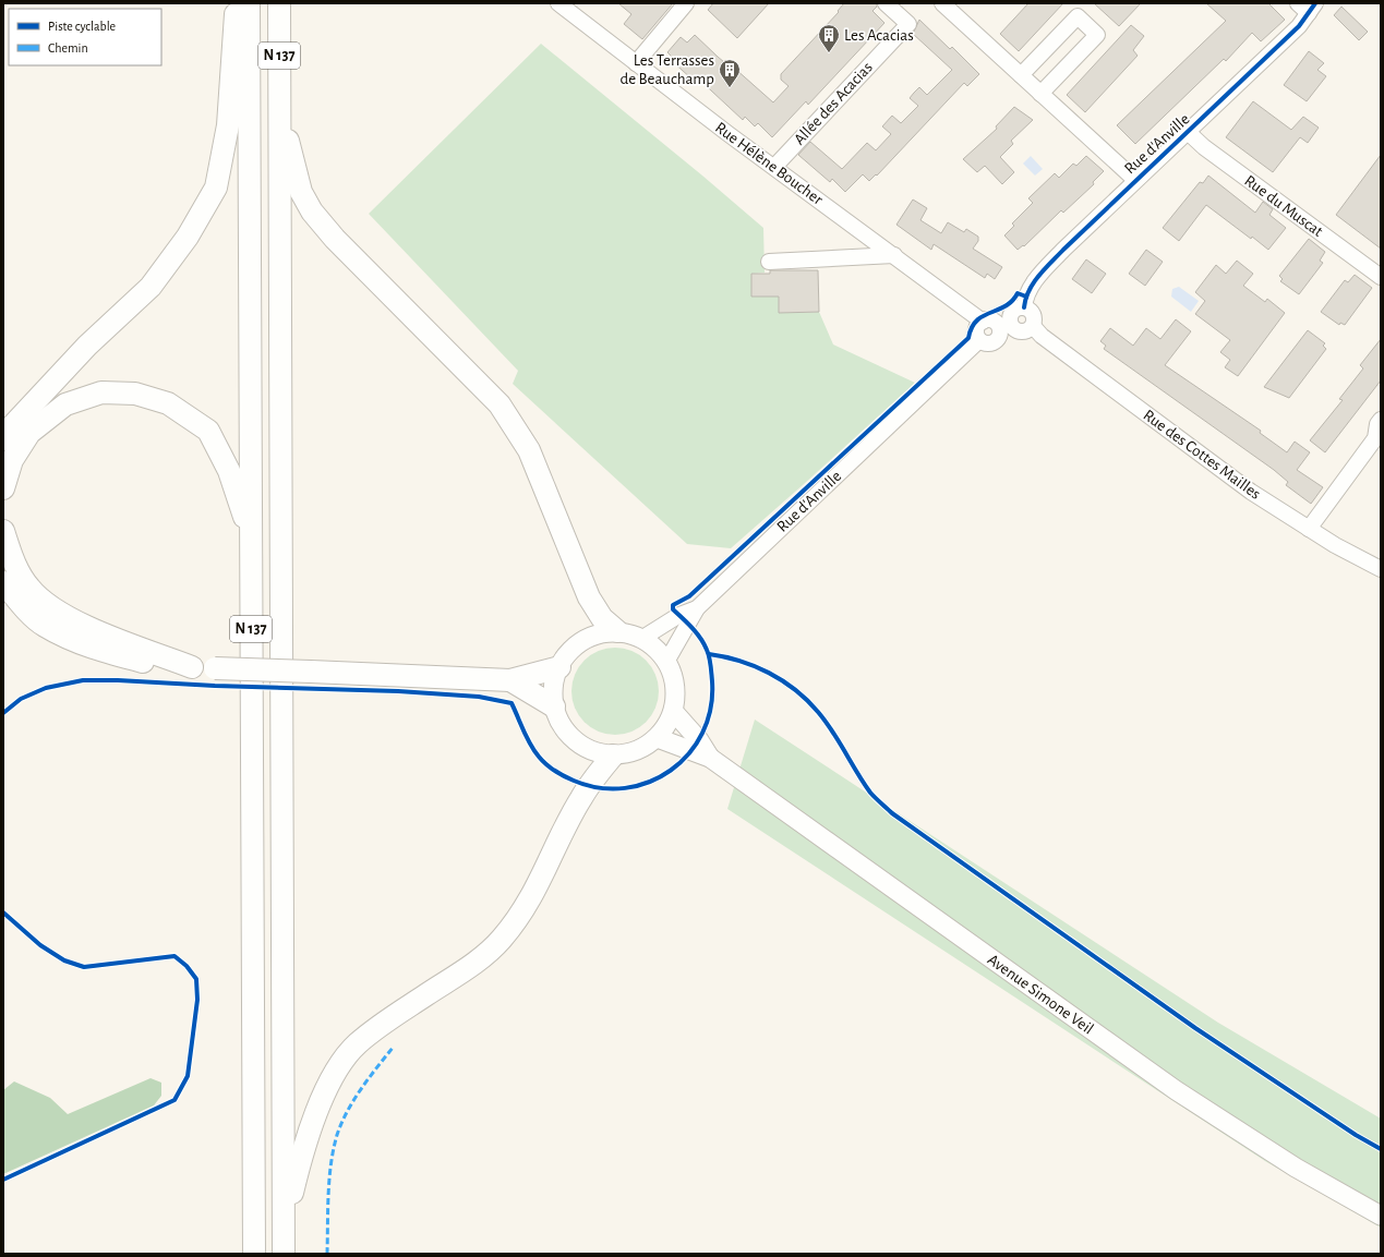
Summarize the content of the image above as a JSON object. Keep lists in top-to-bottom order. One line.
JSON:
{"streets":{"highway":["N 137"],"main road":["Avenue Simone Veil"],"street":["Allée des Acacias","Rue d'Anville","Rue Hélène Boucher","Rue du Muscat","Rue des Cottes Mailles"]},"crossings":[["Allée des Acacias","Rue Hélène Boucher"],["Rue d'Anville","Rue Hélène Boucher"],["Rue d'Anville","Rue du Muscat"],["Rue d'Anville","Rue des Cottes Mailles"],["Rue d'Anville","Avenue Simone Veil"]],"places":{"building":["Les Acacias","Les Terrasses de Beauchamp"]},"legend":["Piste cyclable","Chemin"]}
